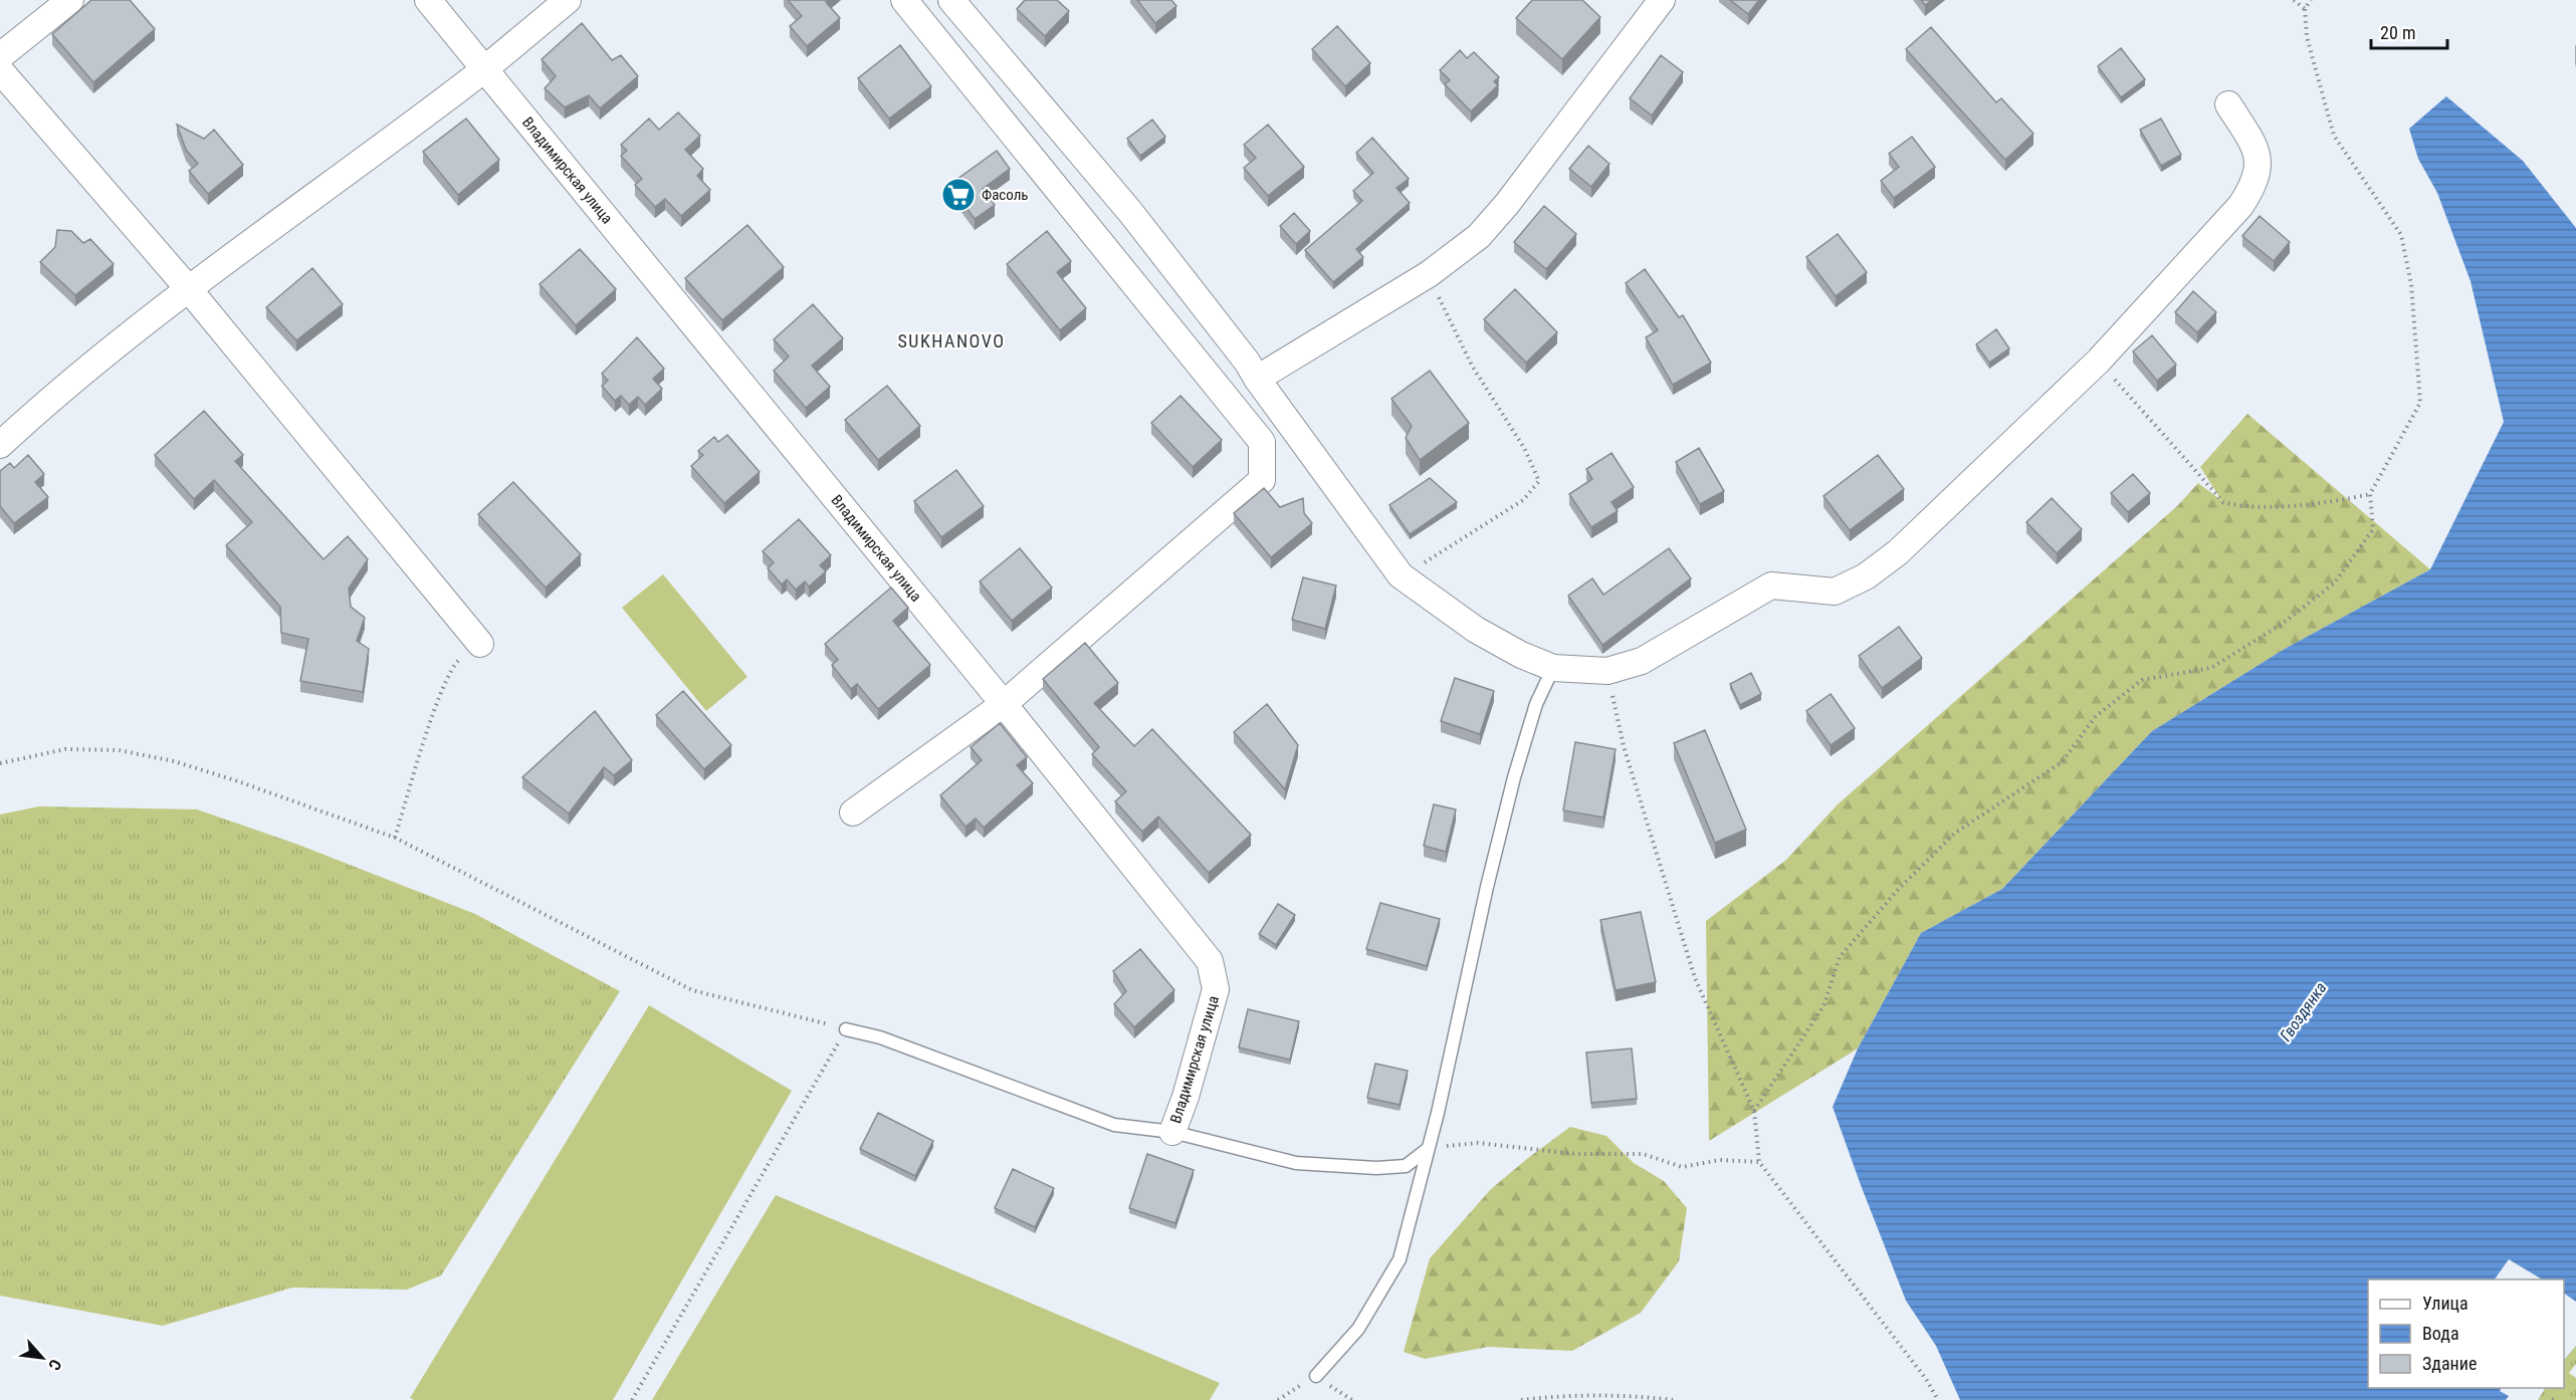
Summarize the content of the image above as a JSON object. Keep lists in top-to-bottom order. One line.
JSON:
{"streets":{"street":["Владимирская улица"]},"districts":["SUKHANOVO"],"water":["Гвоздянка"],"places":{"supermarket":["Фасоль"]},"legend":["Улица","Вода","Здание"],"scale_bar":"20 m","north":"bottom right"}
